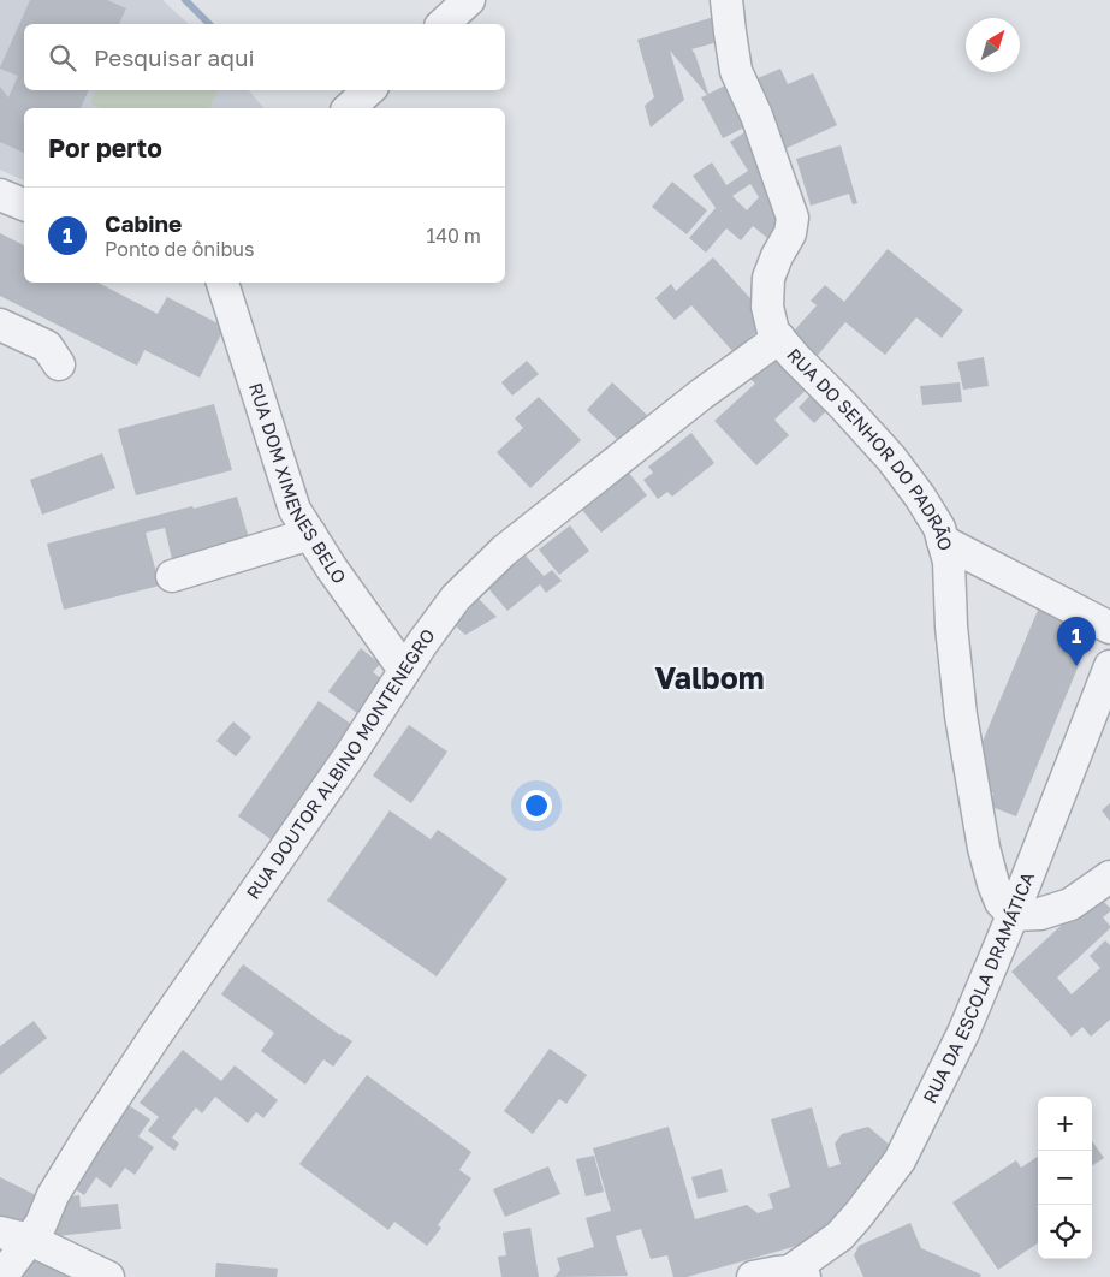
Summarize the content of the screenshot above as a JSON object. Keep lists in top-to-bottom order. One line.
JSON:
{"streets":{"street":["RUA DO SENHOR DO PADRÃO","RUA DOM XIMENES BELO","RUA DOUTOR ALBINO MONTENEGRO","RUA DA ESCOLA DRAMÁTICA"]},"crossings":[["RUA DO SENHOR DO PADRÃO","RUA DOUTOR ALBINO MONTENEGRO"],["RUA DO SENHOR DO PADRÃO","RUA DA ESCOLA DRAMÁTICA"],["RUA DOM XIMENES BELO","RUA DOUTOR ALBINO MONTENEGRO"]],"districts":["Valbom"],"north":"top right","page":{"search":"Pesquisar aqui","heading":"Por perto","list":[{"mark":"1","name":"Cabine","note":"Ponto de ônibus","value":"140 m"}],"pins":"1","map_buttons":["+","−"]}}
